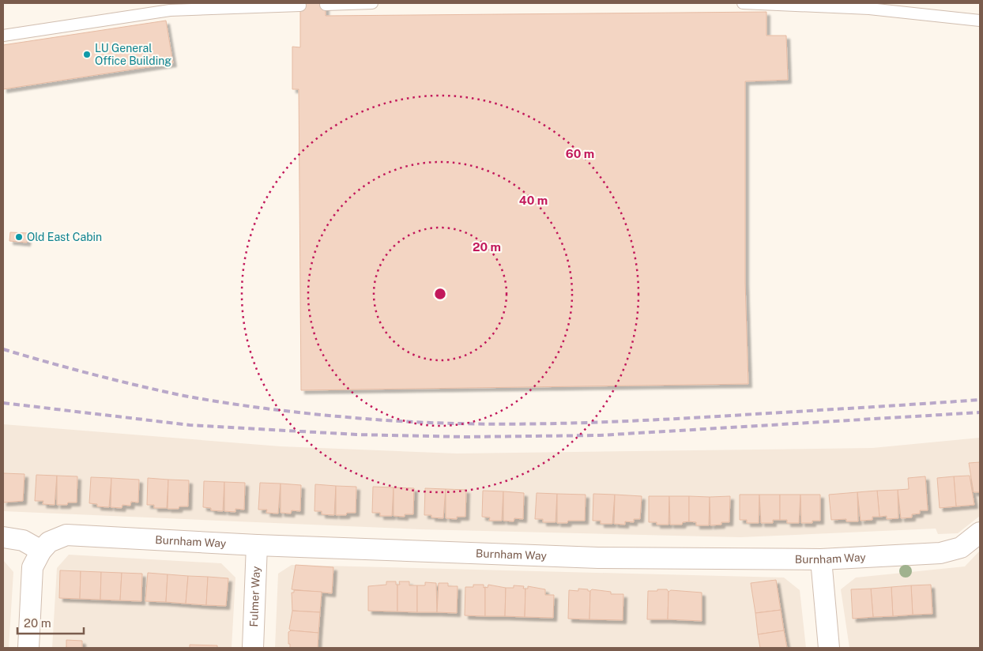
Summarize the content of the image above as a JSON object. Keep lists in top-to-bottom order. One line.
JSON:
{"streets":{"street":["Burnham Way","Fulmer Way"]},"crossings":[["Burnham Way","Fulmer Way"]],"places":["LU General Office Building","Old East Cabin"],"scale_bar":"20 m","rings":["60 m","40 m","20 m"]}
